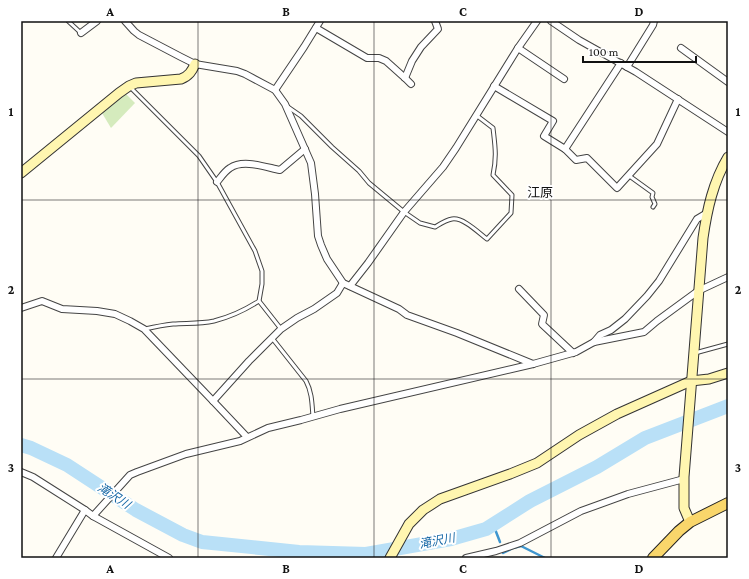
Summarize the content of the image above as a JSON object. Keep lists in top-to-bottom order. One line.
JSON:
{"districts":["江原"],"water":["滝沢川"],"scale_bar":"100 m","grid":{"columns":["A","B","C","D"],"rows":["1","2","3"]}}
